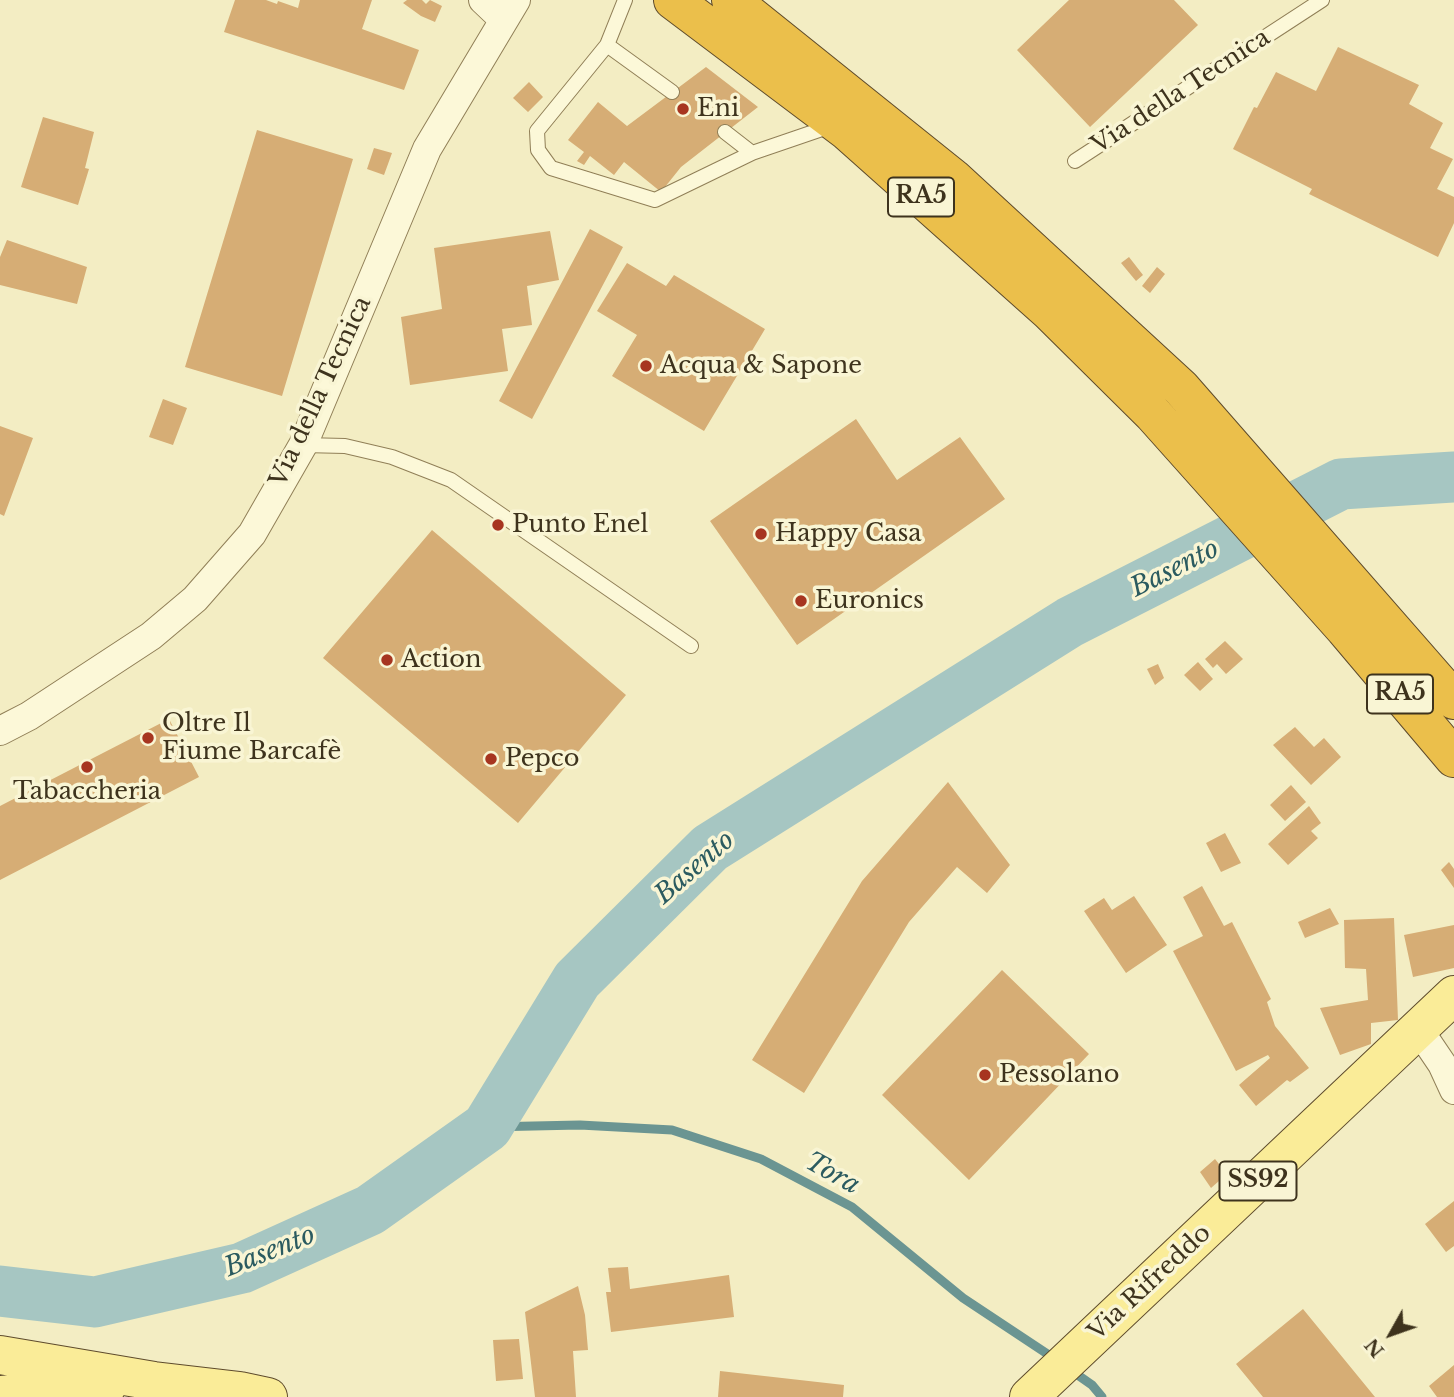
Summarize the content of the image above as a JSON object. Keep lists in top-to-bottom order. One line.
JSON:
{"streets":{"highway":["RA5"],"main road":["SS92","Via Rifreddo"],"street":["Via della Tecnica"]},"water":["Basento","Tora"],"places":["Eni","Acqua & Sapone","Punto Enel","Happy Casa","Euronics","Action","Oltre Il Fiume Barcafè","Pepco","Tabaccheria","Pessolano"],"north":"bottom left"}
